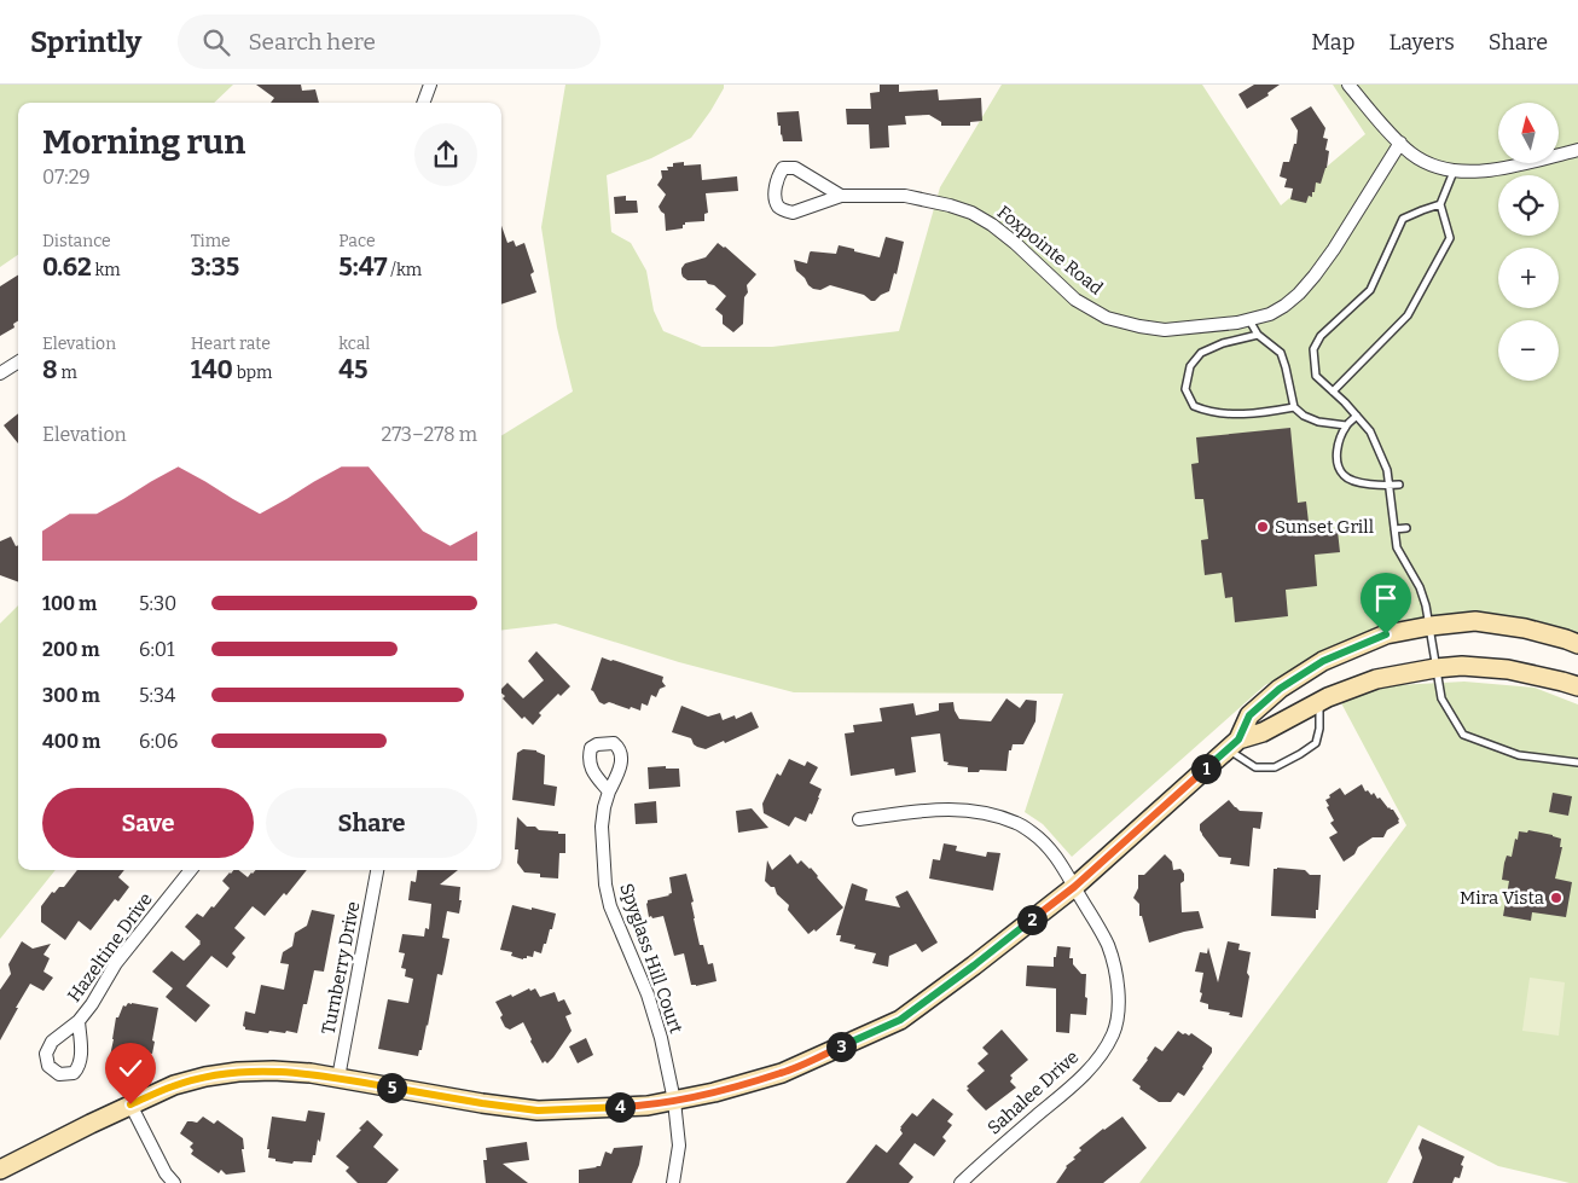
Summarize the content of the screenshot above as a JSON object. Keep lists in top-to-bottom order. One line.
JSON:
{"streets":{"street":["Foxpointe Road","Hazeltine Drive","Spyglass Hill Court","Turnberry Drive","Sahalee Drive"]},"places":["Sunset Grill","Mira Vista"],"north":"top","page":{"header":"Sprintly","search":"Search here","nav":["Map","Layers","Share"],"map_buttons":["+","−"],"heading":["Morning run","07:29"],"stats":[["Distance","0.62 km"],["Time","3:35"],["Pace","5:47 /km"],["Elevation","8 m"],["Heart rate","140 bpm"],["kcal","45"]],"chart":["Elevation","273–278 m"],"list":[{"name":"100 m","note":"5:30"},{"name":"200 m","note":"6:01"},{"name":"300 m","note":"5:34"},{"name":"400 m","note":"6:06"}],"pins":["1","2","3","5","4"],"buttons":["Save","Share"]}}
